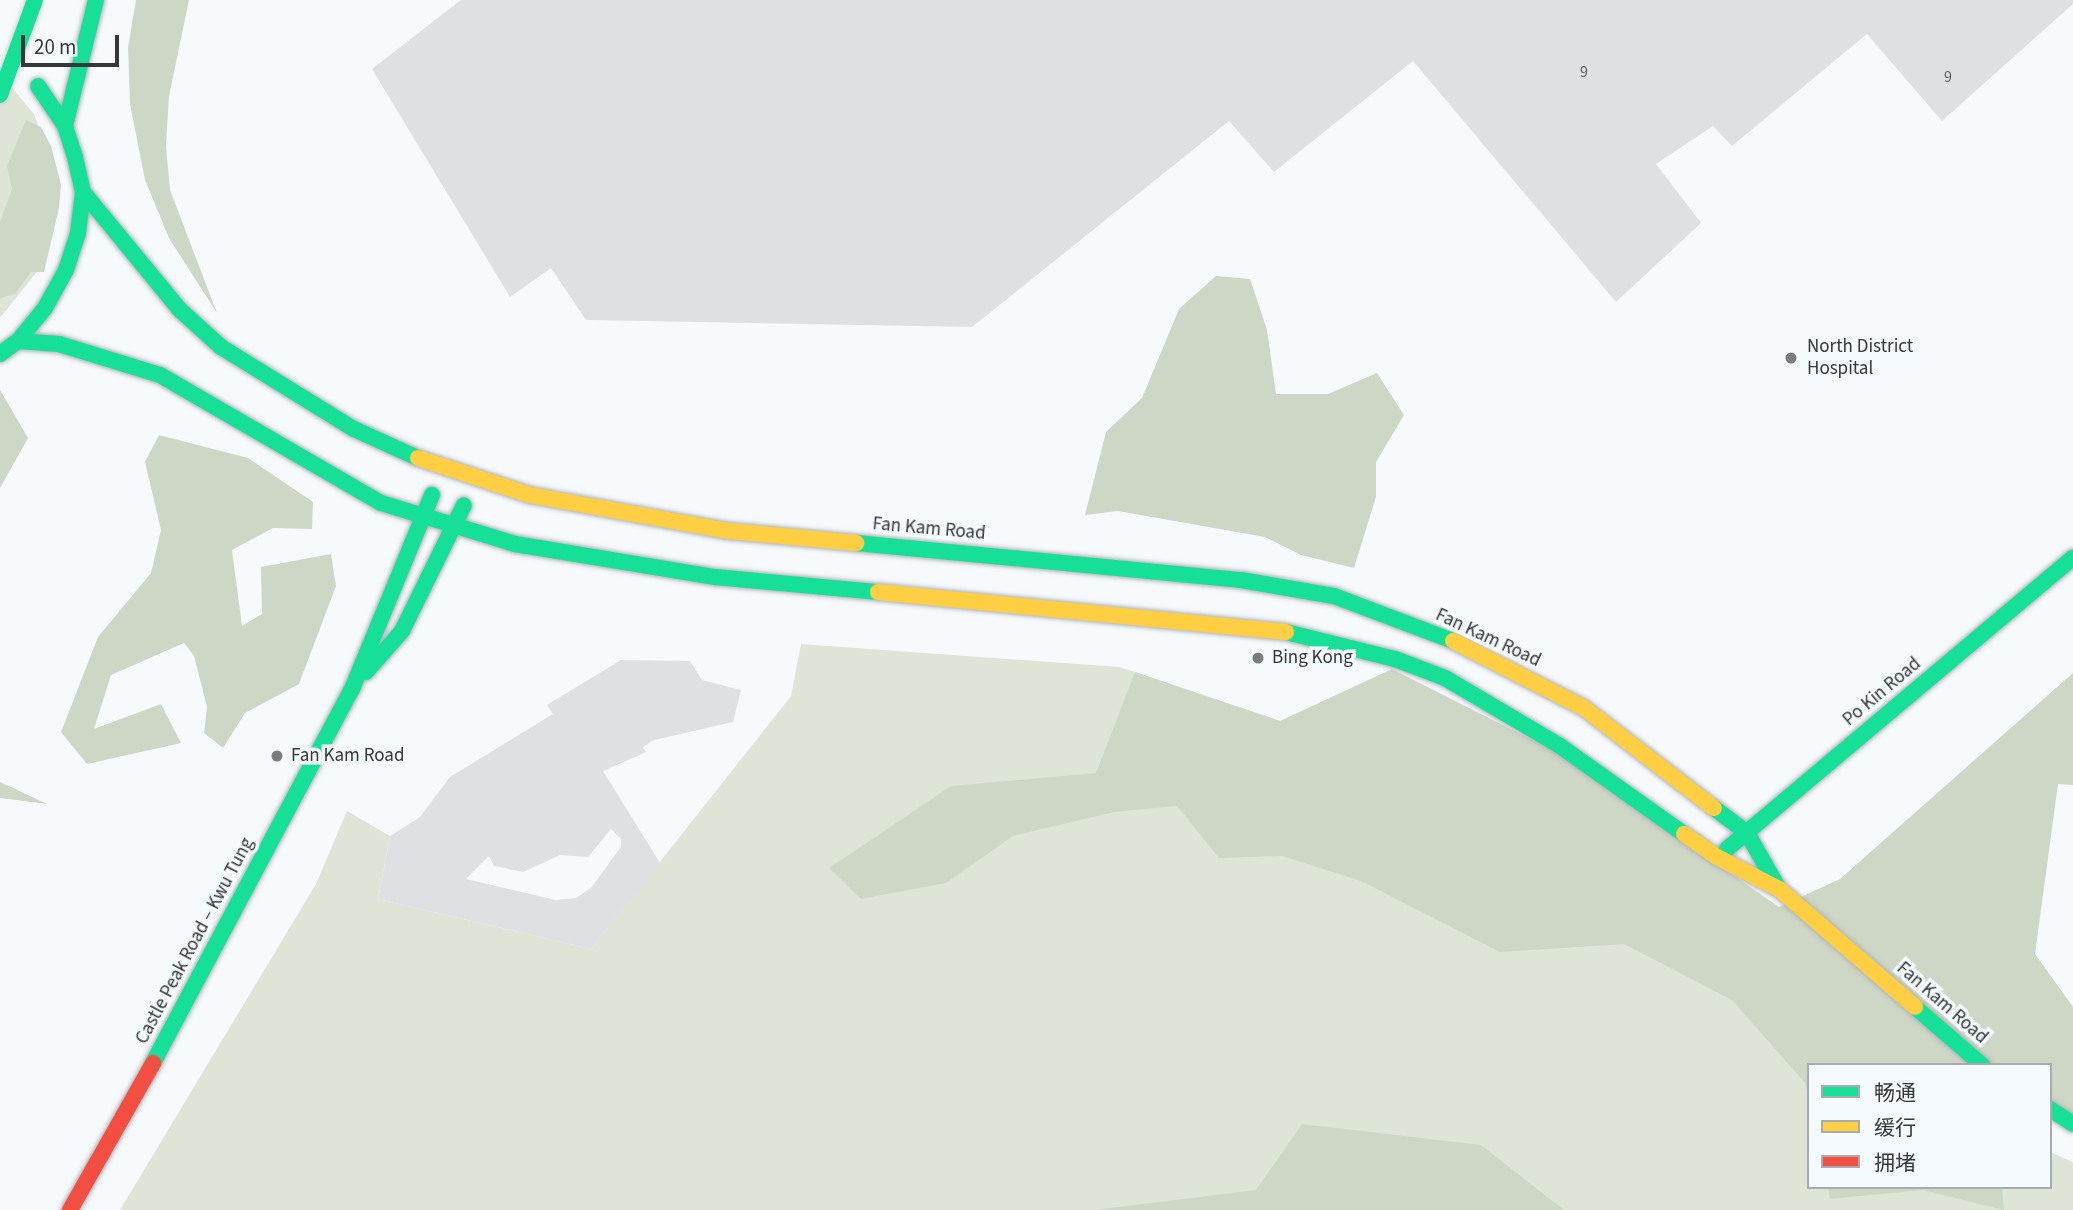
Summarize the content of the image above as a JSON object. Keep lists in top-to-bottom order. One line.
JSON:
{"streets":{"main road":["Fan Kam Road","Po Kin Road","Castle Peak Road – Kwu Tung"]},"crossings":[["Fan Kam Road","Po Kin Road"],["Fan Kam Road","Castle Peak Road – Kwu Tung"]],"places":["North District Hospital","Bing Kong","Fan Kam Road"],"house_numbers":["9","9"],"legend":["畅通","缓行","拥堵"],"scale_bar":"20 m"}
